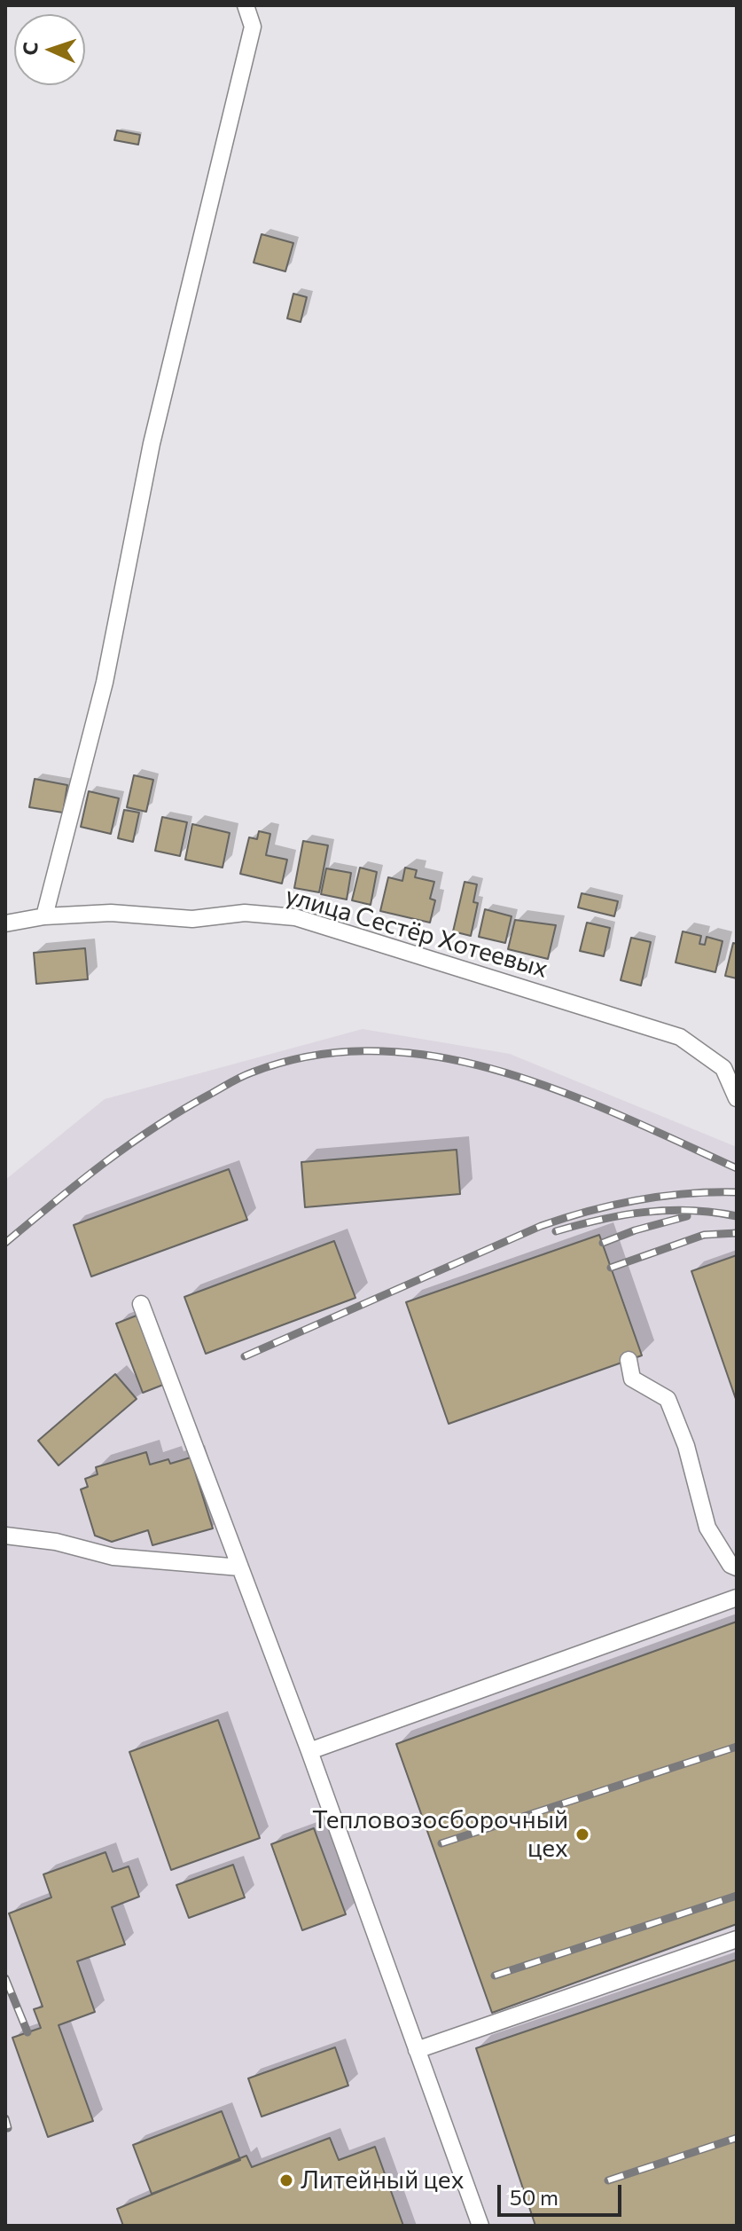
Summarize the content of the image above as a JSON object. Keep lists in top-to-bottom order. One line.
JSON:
{"streets":{"street":["улица Сестёр Хотеевых"]},"places":["Тепловозосборочный цех","Литейный цех"],"scale_bar":"50 m","north":"left"}
